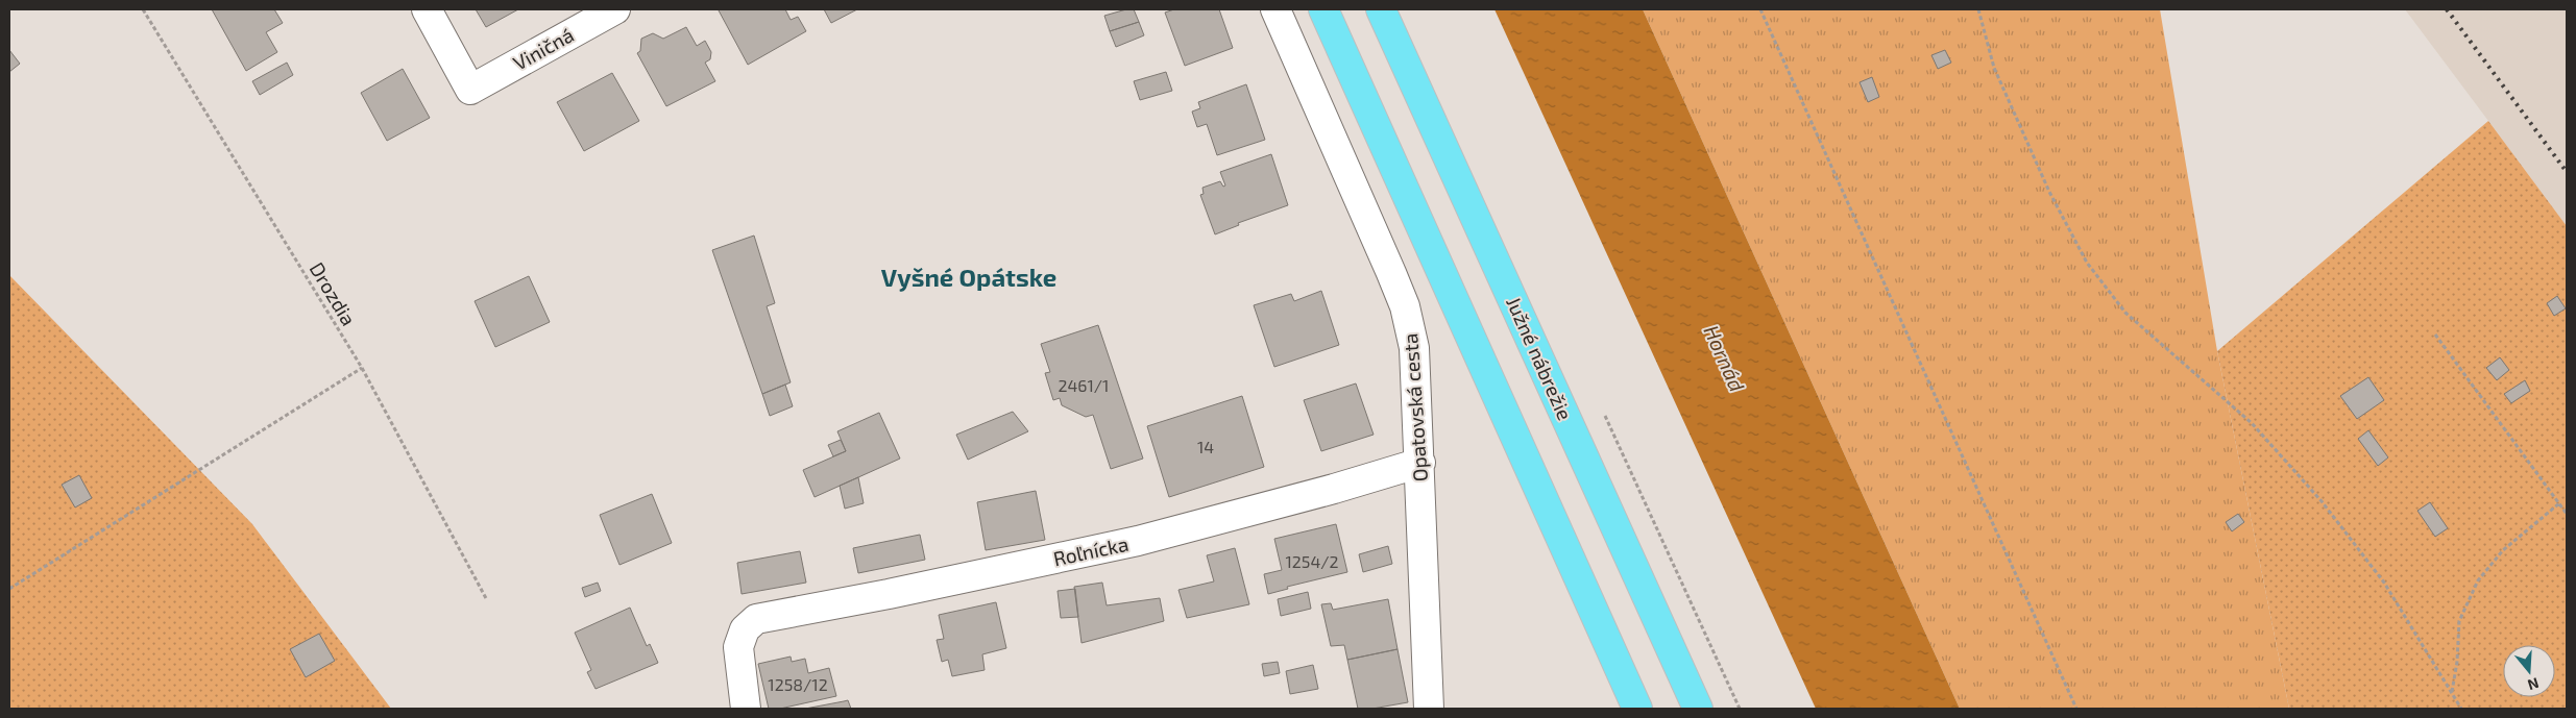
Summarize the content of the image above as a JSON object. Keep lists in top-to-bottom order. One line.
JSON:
{"streets":{"highway":["Južné nábrežie"],"street":["Viničná","Opatovská cesta","Roľnícka"],"path":["Drozdia"]},"crossings":[["Opatovská cesta","Roľnícka"]],"districts":["Vyšné Opátske"],"water":["Hornád"],"house_numbers":["2461/1","14","1254/2","1258/12"],"north":"bottom"}
